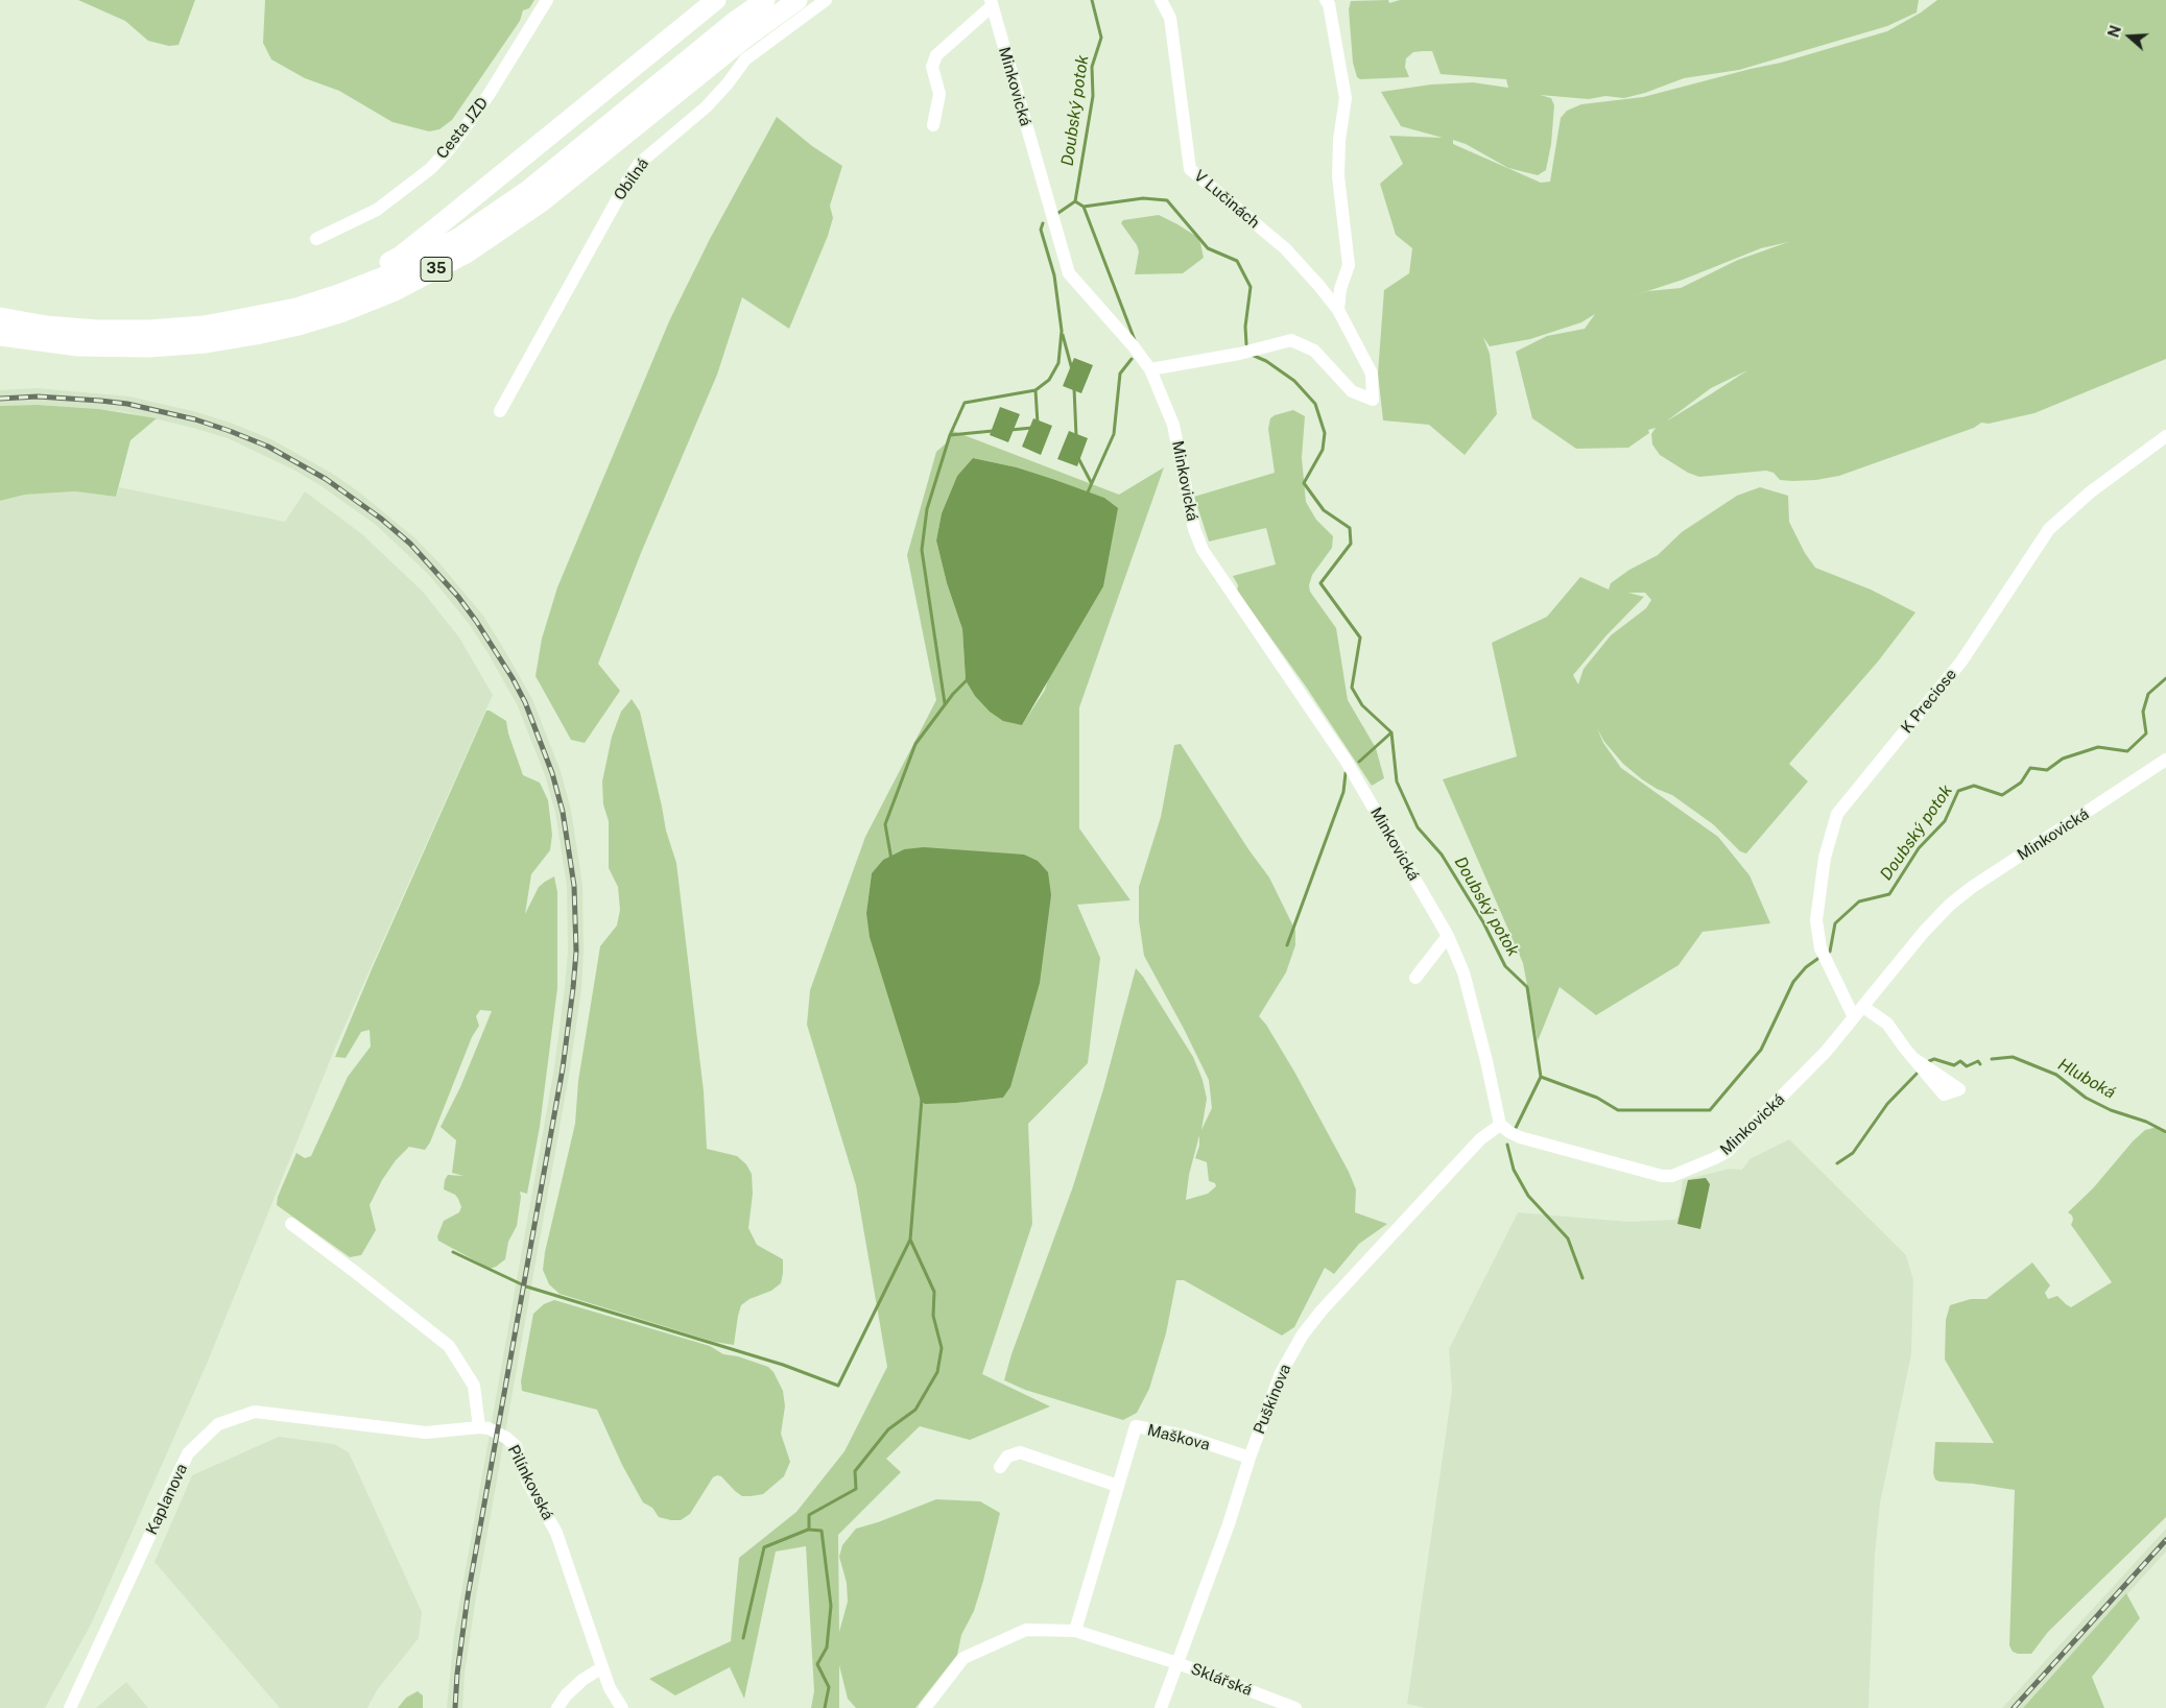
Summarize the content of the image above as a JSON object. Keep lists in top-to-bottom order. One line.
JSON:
{"streets":{"highway":["35"],"street":["Minkovická","Cesta JZD","Obilná","V Lučinách","K Preciose","Puškinova","Maškova","Pilínkovská","Kaplanova","Sklářská"]},"crossings":[["Minkovická","V Lučinách"],["Minkovická","K Preciose"],["Minkovická","Puškinova"],["Puškinova","Maškova"],["Puškinova","Sklářská"],["Pilínkovská","Kaplanova"]],"water":["Doubský potok","Hluboká"],"north":"left"}
